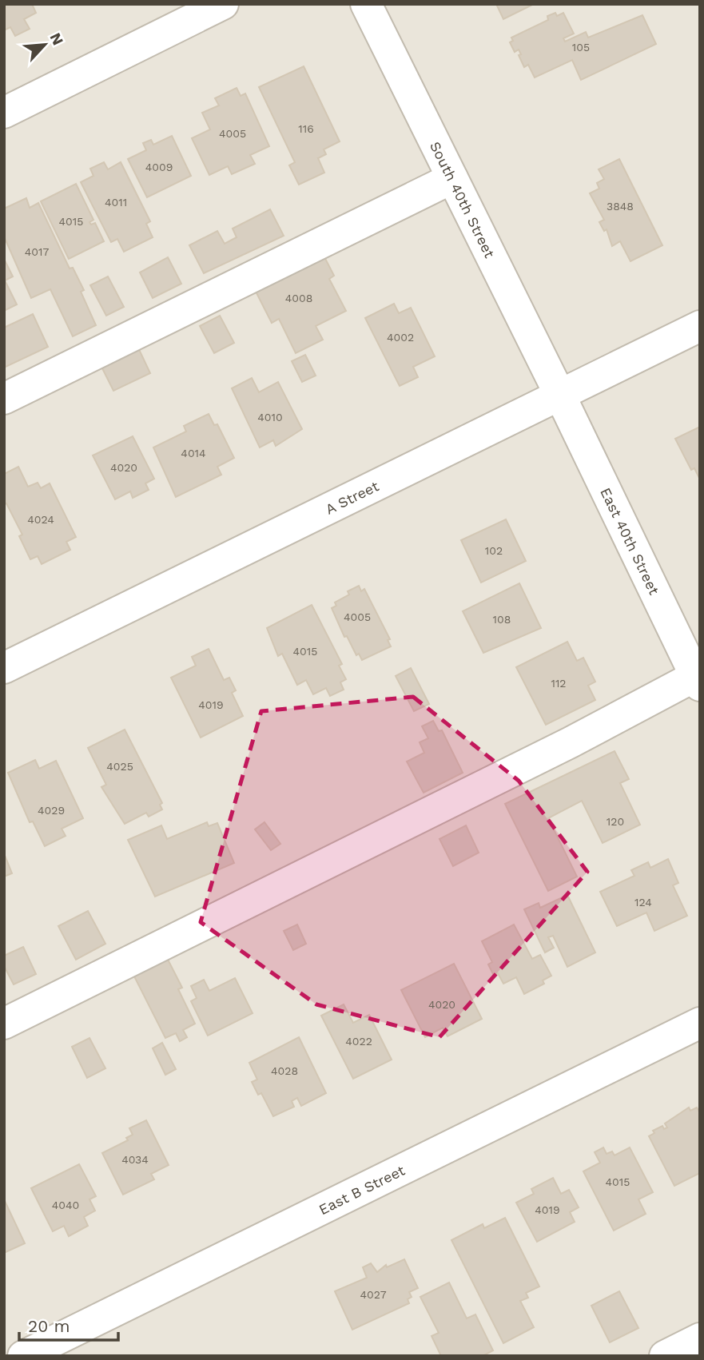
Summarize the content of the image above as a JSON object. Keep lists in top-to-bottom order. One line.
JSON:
{"streets":{"street":["South 40th Street","A Street","East 40th Street","East B Street"]},"crossings":[["South 40th Street","A Street"],["South 40th Street","East 40th Street"],["A Street","East 40th Street"]],"house_numbers":["105","116","4005","4009","4011","3848","4015","4017","4008","4002","4010","4014","4020","4024","102","4005","108","4015","112","4019","4025","4029","120","124","4020","4022","4028","4034","4015","4040","4019","4027"],"scale_bar":"20 m","north":"top right"}
